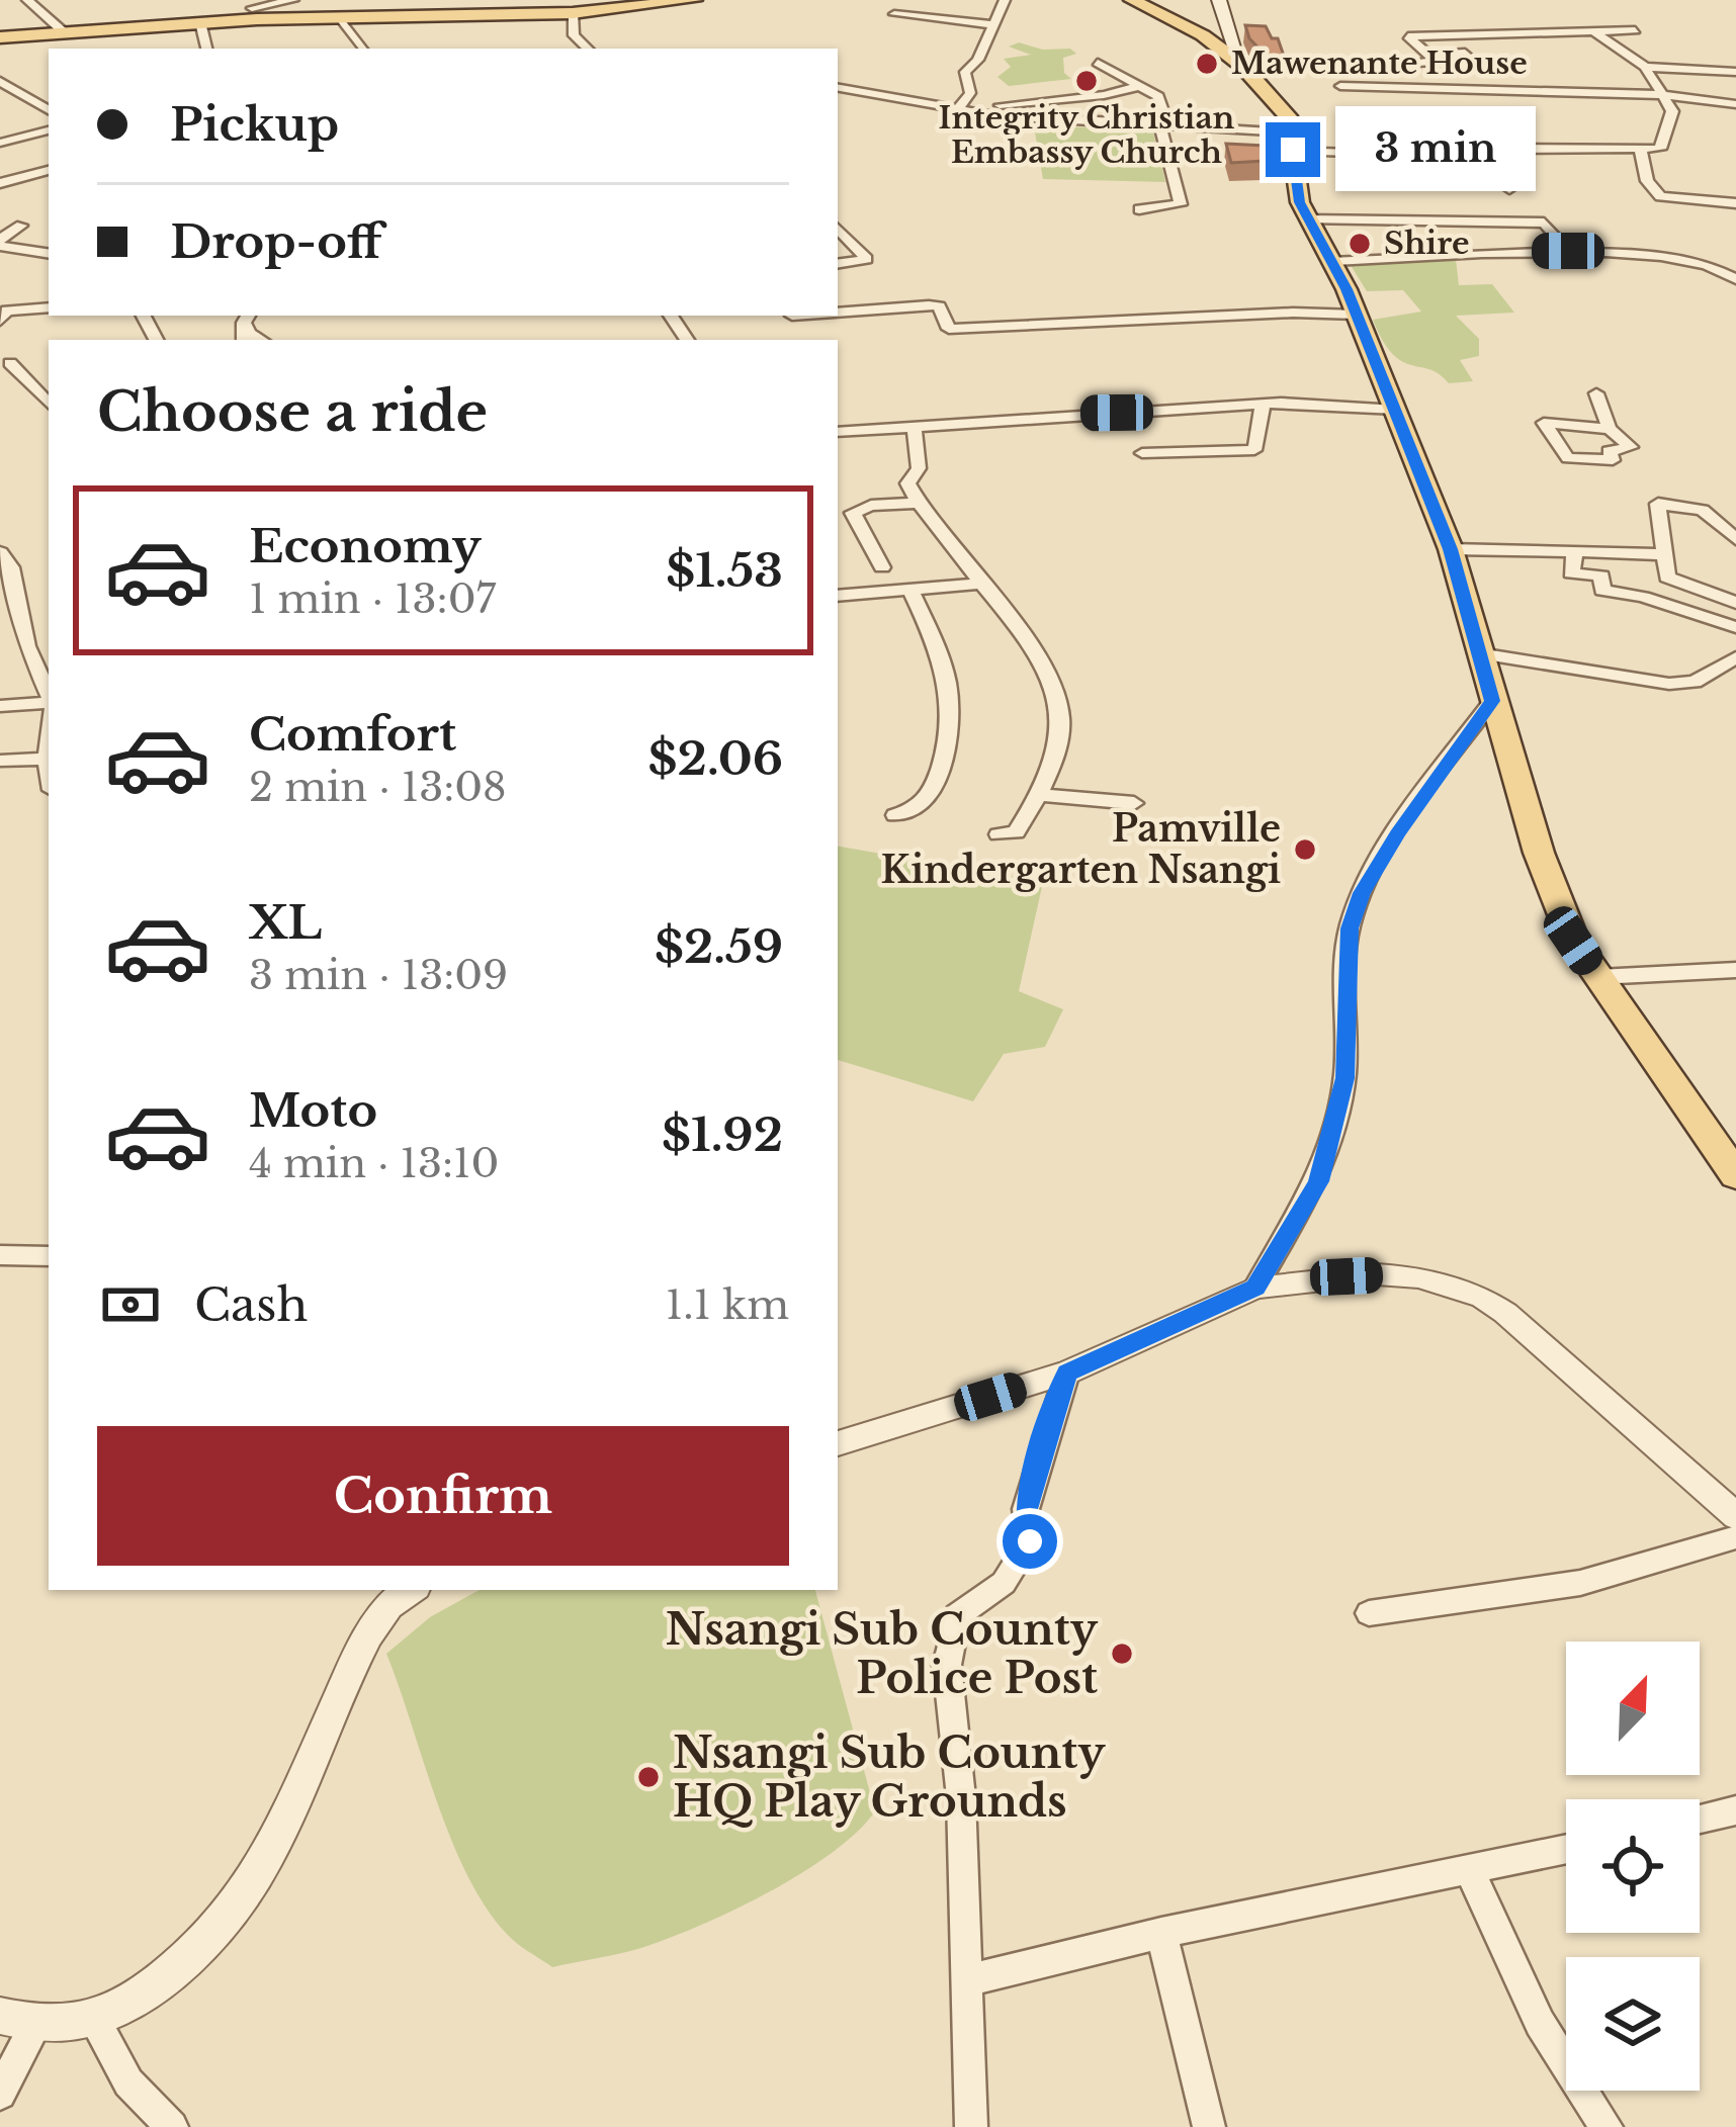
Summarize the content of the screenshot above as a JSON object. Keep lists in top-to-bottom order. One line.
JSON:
{"places":["Mawenante House","Integrity Christian Embassy Church","Shire","Pamville Kindergarten Nsangi","Nsangi Sub County Police Post","Nsangi Sub County HQ Play Grounds"],"north":"top right","page":{"banner":["Pickup","Drop-off"],"bubble":"3 min","heading":"Choose a ride","list":[{"name":"Economy","note":"1 min · 13:07","value":"$1.53"},{"name":"Comfort","note":"2 min · 13:08","value":"$2.06"},{"name":"XL","note":"3 min · 13:09","value":"$2.59"},{"name":"Moto","note":"4 min · 13:10","value":"$1.92"}],"pay":["Cash","1.1 km"],"buttons":"Confirm"}}
